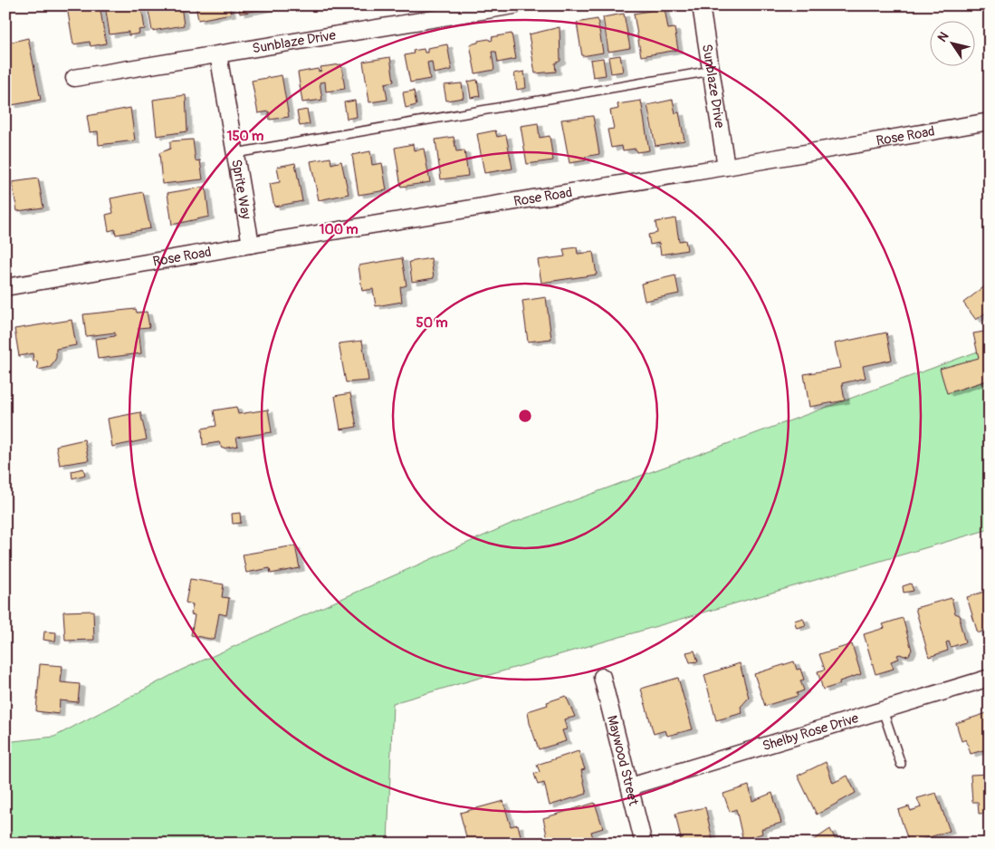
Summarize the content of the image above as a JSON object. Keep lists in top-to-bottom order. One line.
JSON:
{"streets":{"street":["Sunblaze Drive","Rose Road","Sprite Way","Shelby Rose Drive","Maywood Street"]},"crossings":[["Sunblaze Drive","Rose Road"],["Sunblaze Drive","Sprite Way"],["Rose Road","Sprite Way"],["Shelby Rose Drive","Maywood Street"]],"north":"top left","rings":["150 m","100 m","50 m"]}
